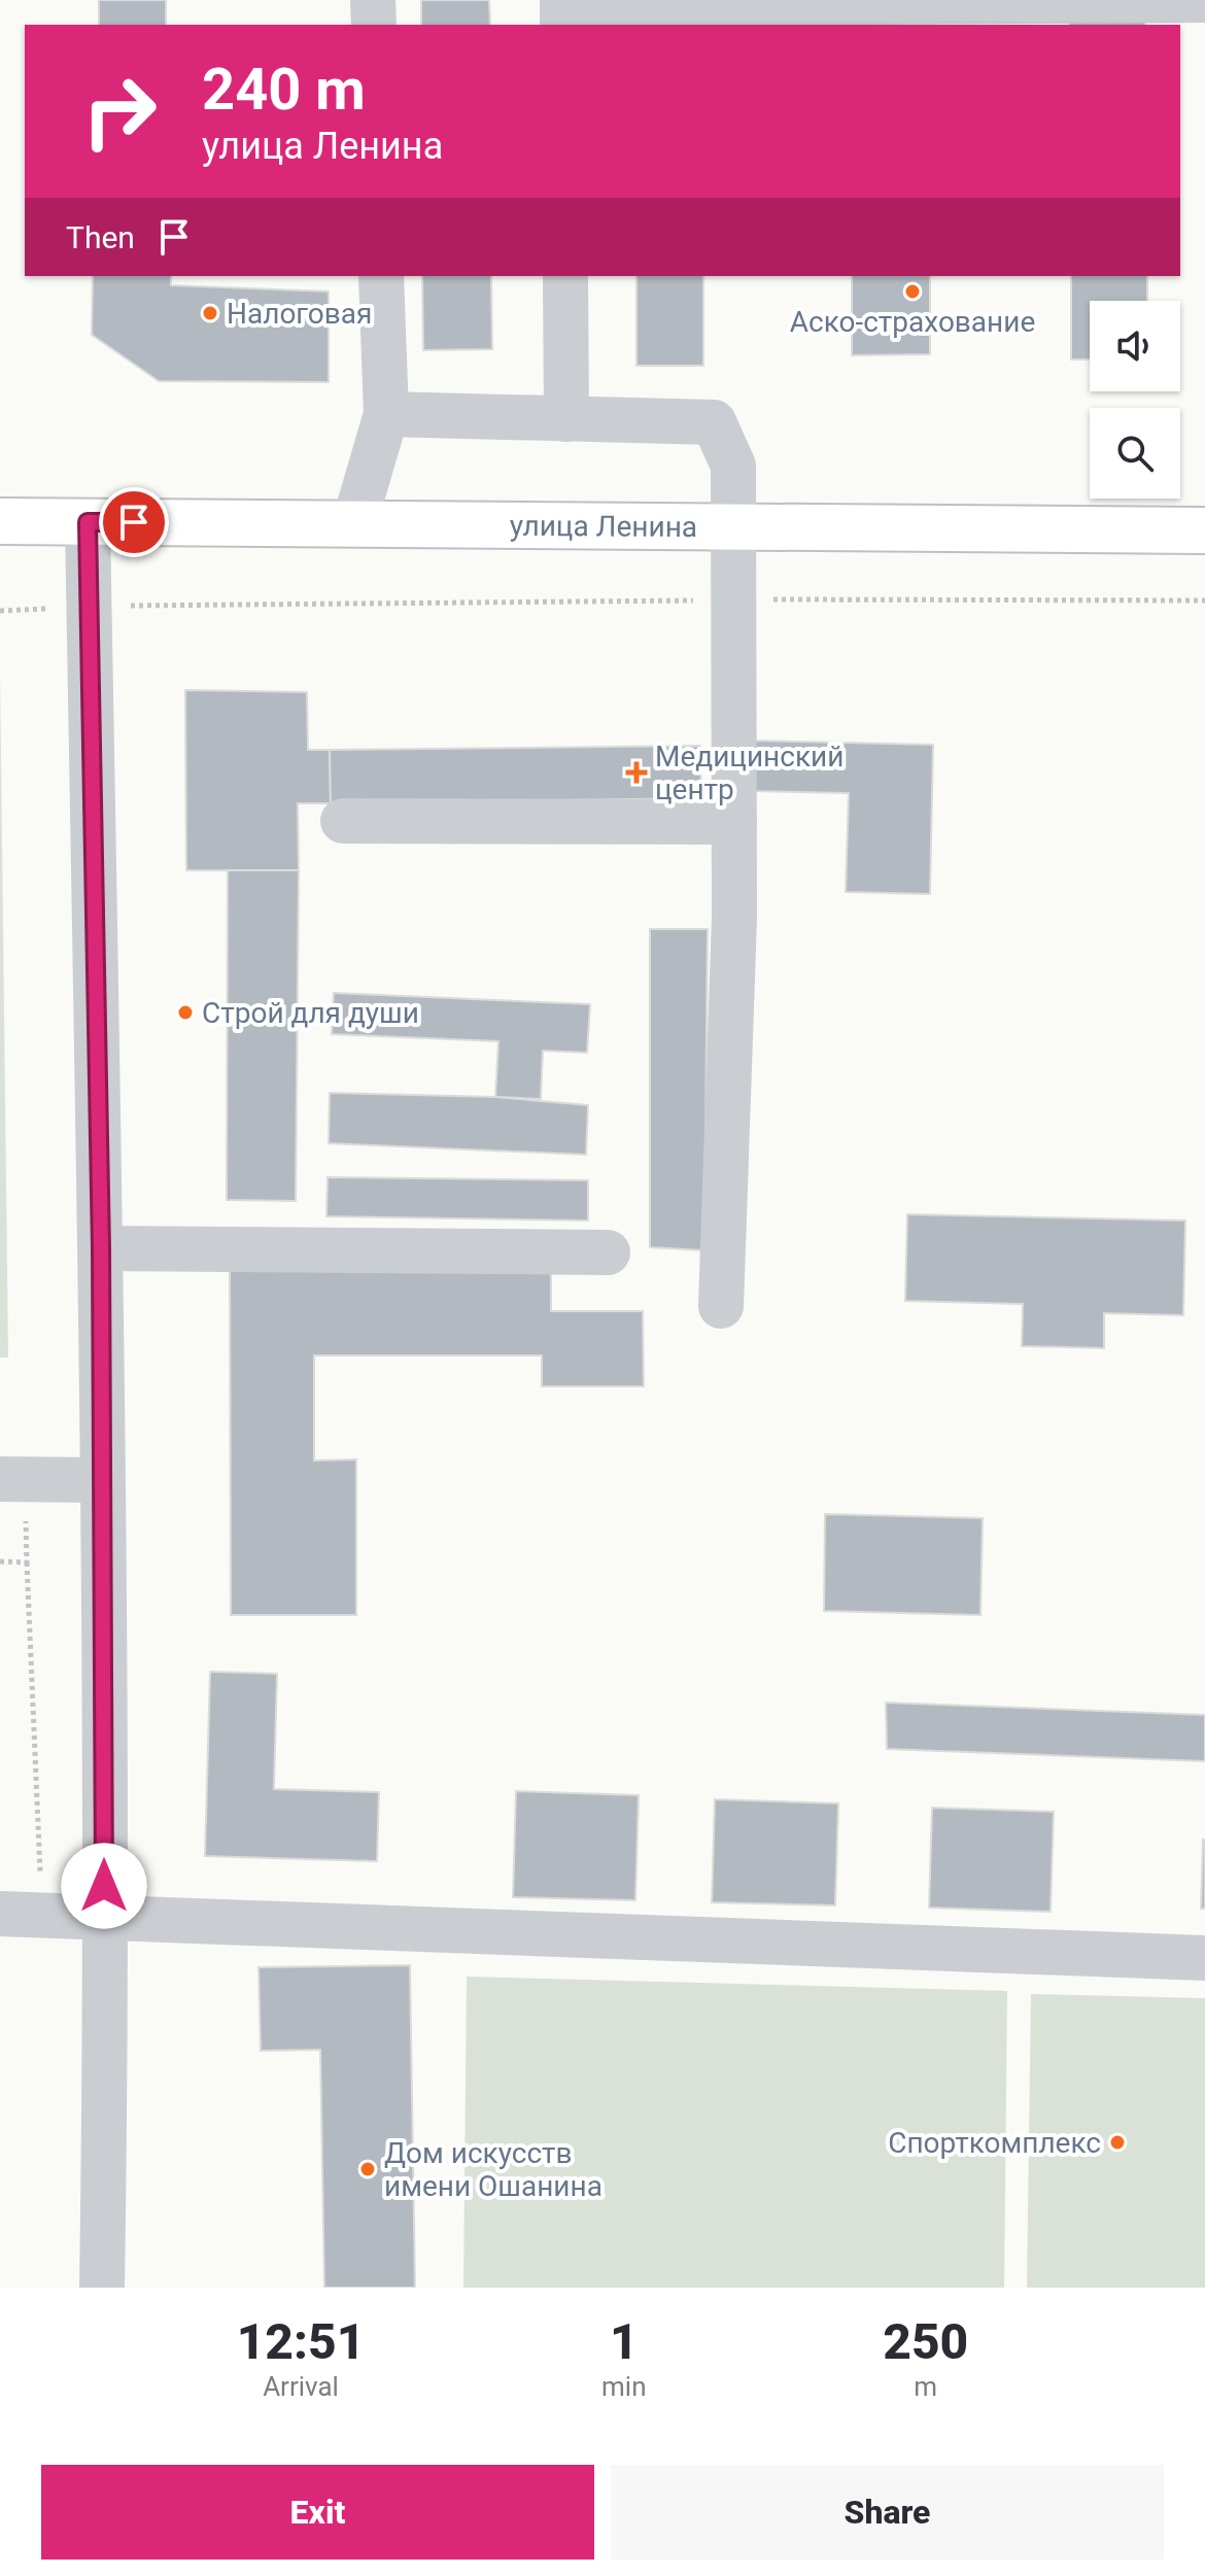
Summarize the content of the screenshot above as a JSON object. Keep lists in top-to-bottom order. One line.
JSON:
{"streets":{"main road":["улица Ленина"]},"places":{"other":["Аско-страхование","Налоговая","Строй для души","Спорткомплекс","Дом искусств имени Ошанина"],"health":["Медицинский центр"]},"page":{"turn":["240 m","улица Ленина"],"then":"Then","eta":["12:51","Arrival","1","min","250","m"],"buttons":["Exit","Share"]}}
